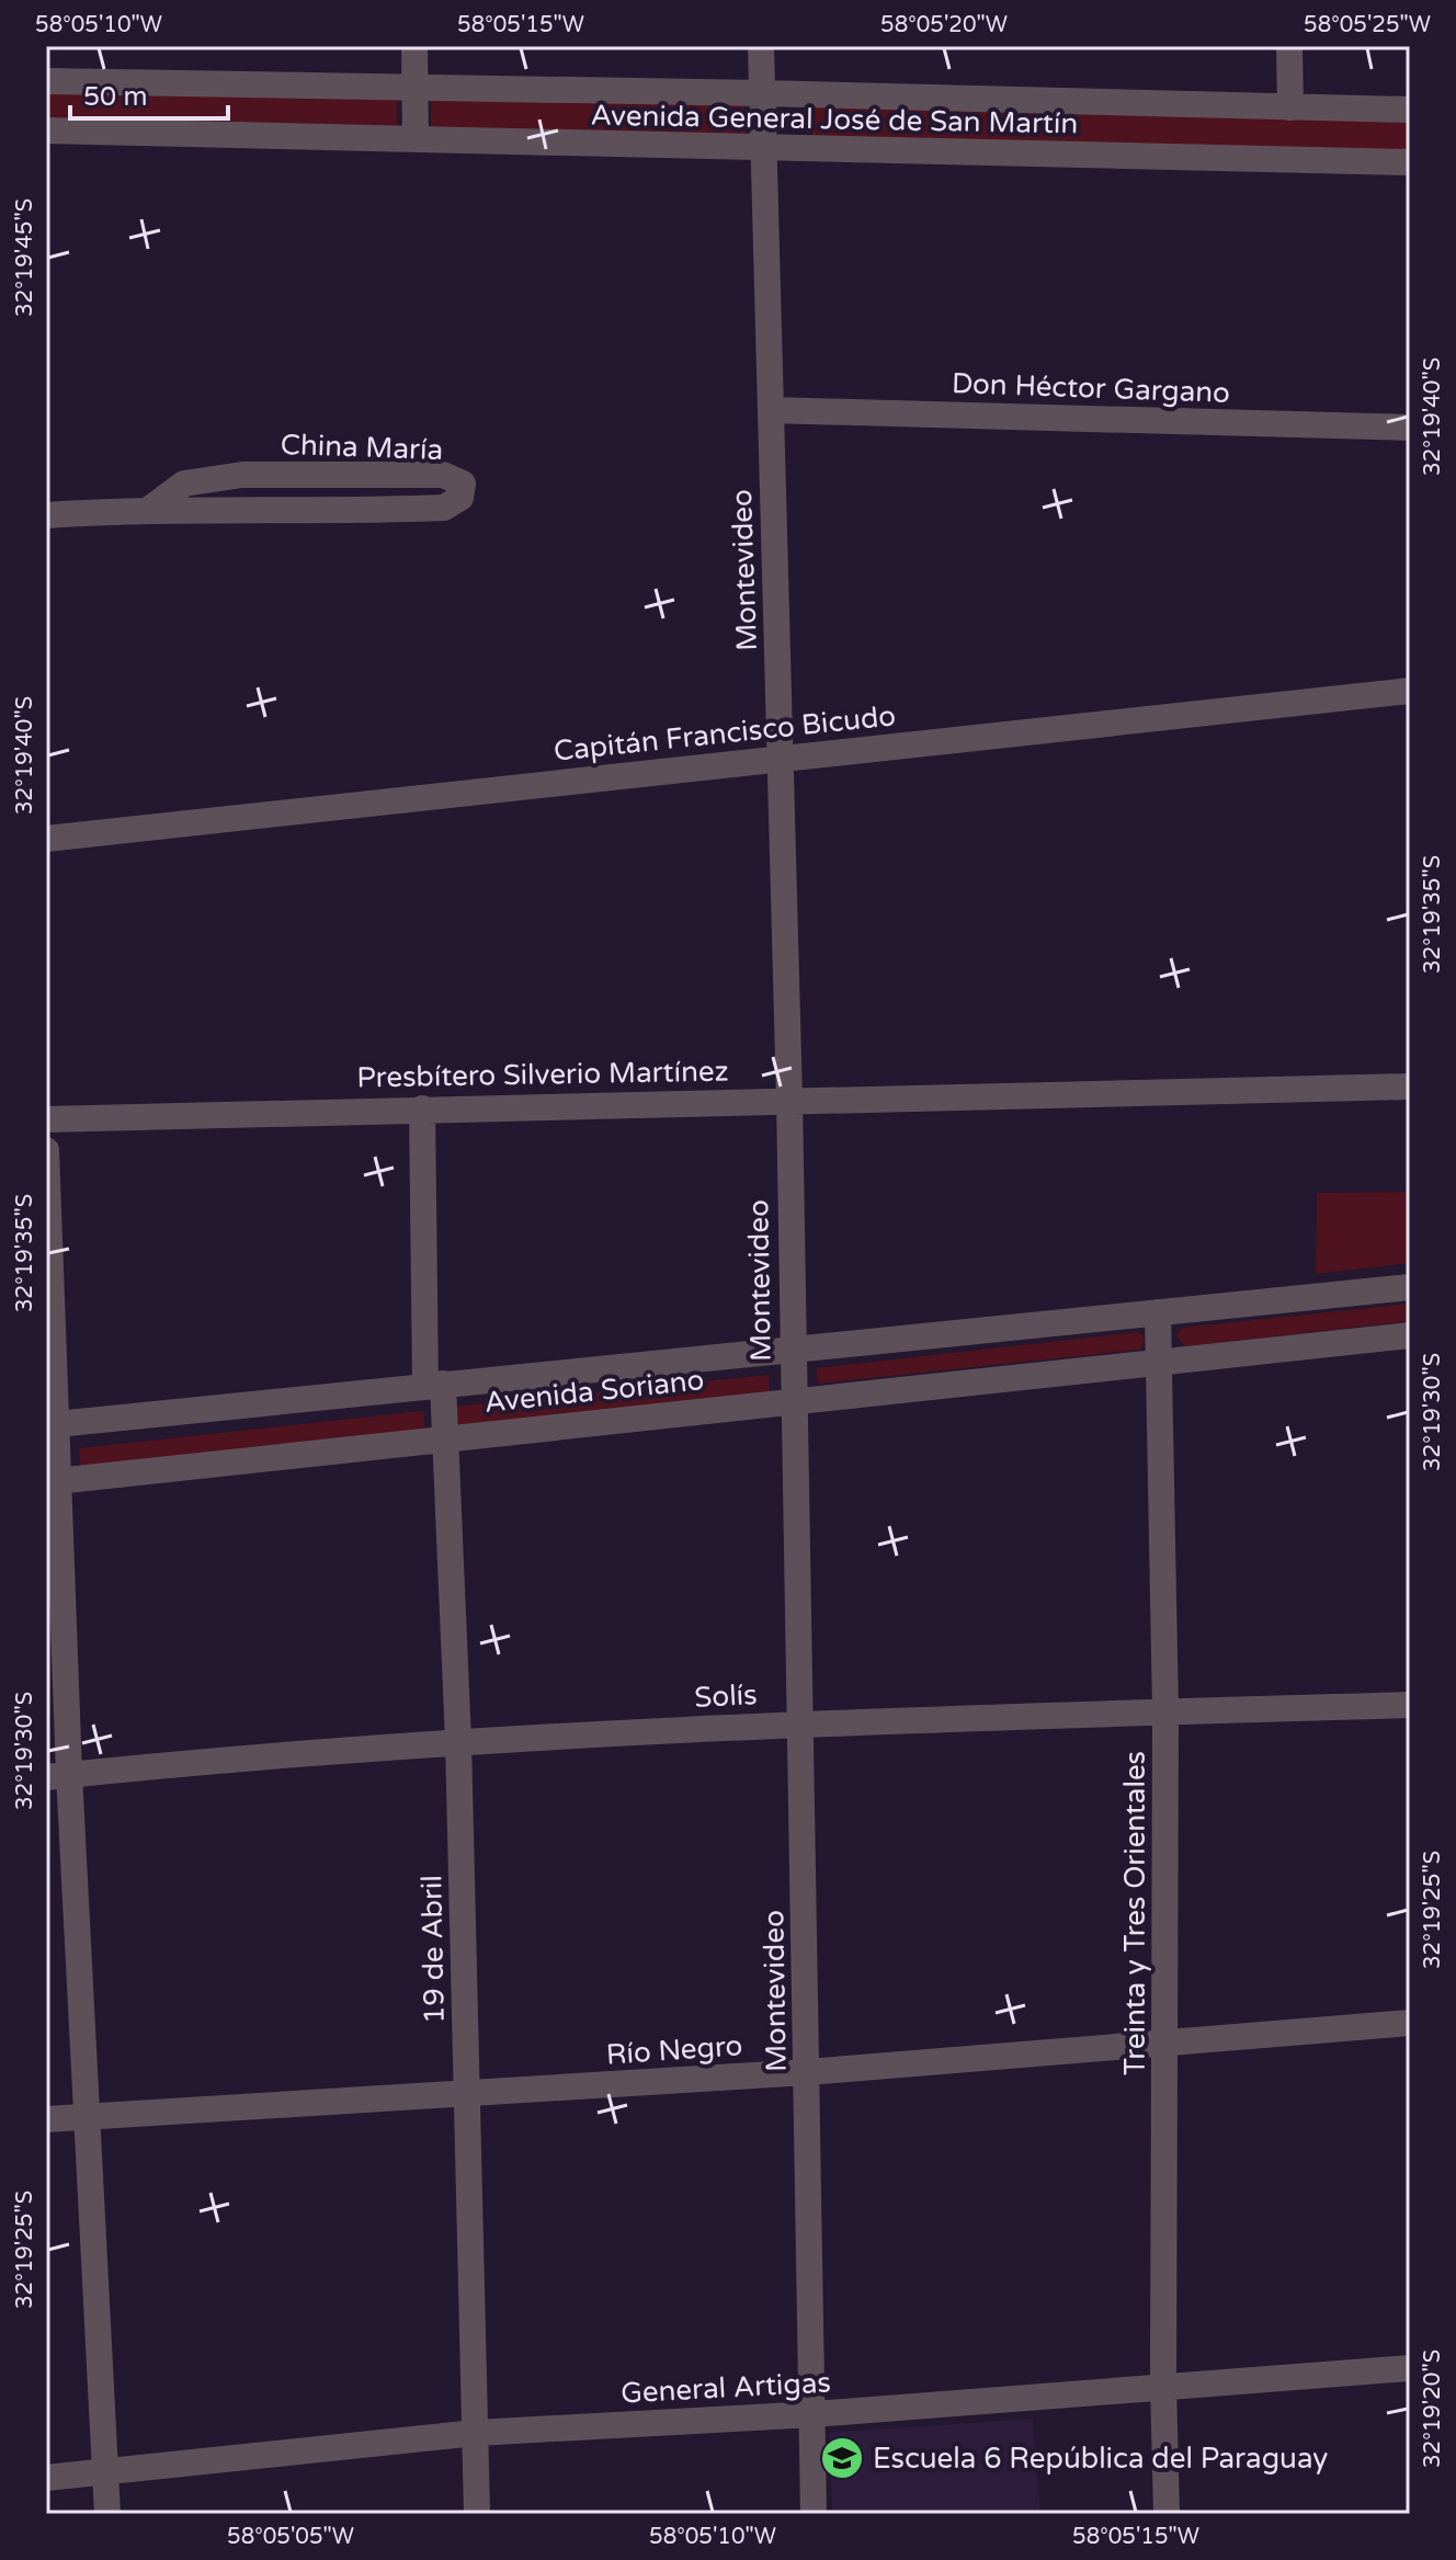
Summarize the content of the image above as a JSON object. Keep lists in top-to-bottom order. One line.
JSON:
{"streets":{"street":["Avenida General José de San Martín","Don Héctor Gargano","China María","Montevideo","Capitán Francisco Bicudo","Presbítero Silverio Martínez","Avenida Soriano","Solís","Treinta y Tres Orientales","19 de Abril","Río Negro","General Artigas"]},"crossings":[["Avenida General José de San Martín","Montevideo"],["Don Héctor Gargano","Montevideo"],["Montevideo","Capitán Francisco Bicudo"],["Montevideo","Presbítero Silverio Martínez"],["Montevideo","Avenida Soriano"],["Montevideo","Solís"],["Montevideo","Río Negro"],["Montevideo","General Artigas"],["Presbítero Silverio Martínez","19 de Abril"],["Avenida Soriano","Treinta y Tres Orientales"],["Avenida Soriano","19 de Abril"],["Solís","Treinta y Tres Orientales"],["Solís","19 de Abril"],["Treinta y Tres Orientales","Río Negro"],["Treinta y Tres Orientales","General Artigas"],["19 de Abril","Río Negro"],["19 de Abril","General Artigas"]],"places":{"school or university":["Escuela 6 República del Paraguay"]},"scale_bar":"50 m","coordinates":["58°05'10\"W","58°05'15\"W","58°05'20\"W","58°05'25\"W","32°19'45\"S","32°19'40\"S","32°19'35\"S","32°19'30\"S","32°19'25\"S","32°19'20\"S","58°05'05\"W"]}
